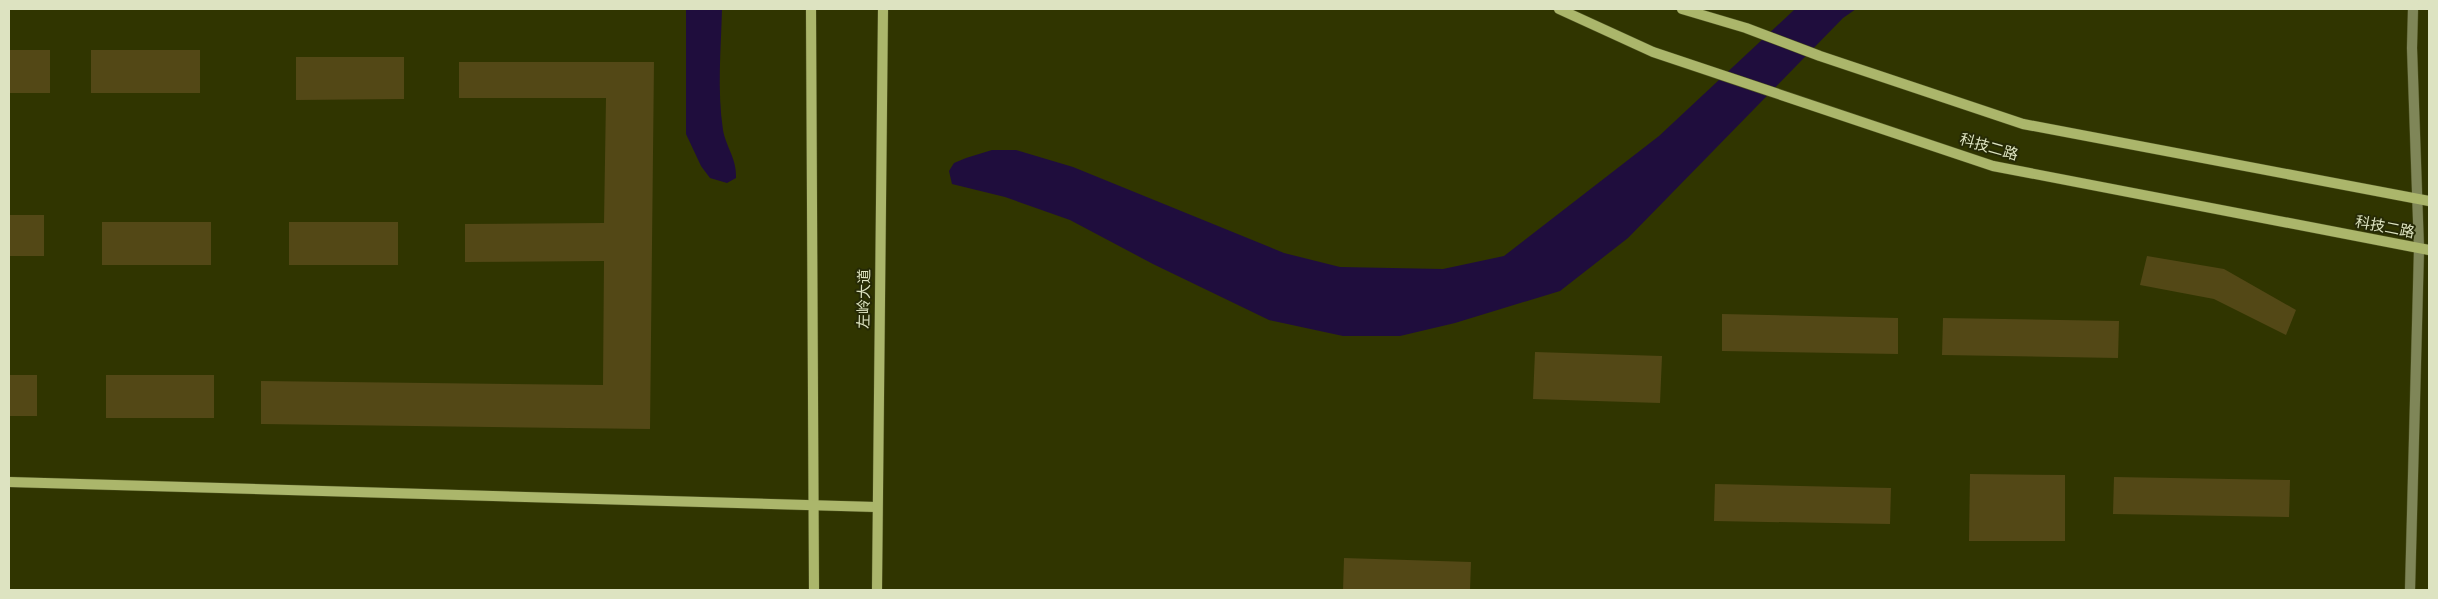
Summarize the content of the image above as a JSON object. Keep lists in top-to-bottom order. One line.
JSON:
{"streets":{"street":["科技二路","左岭大道"]}}
